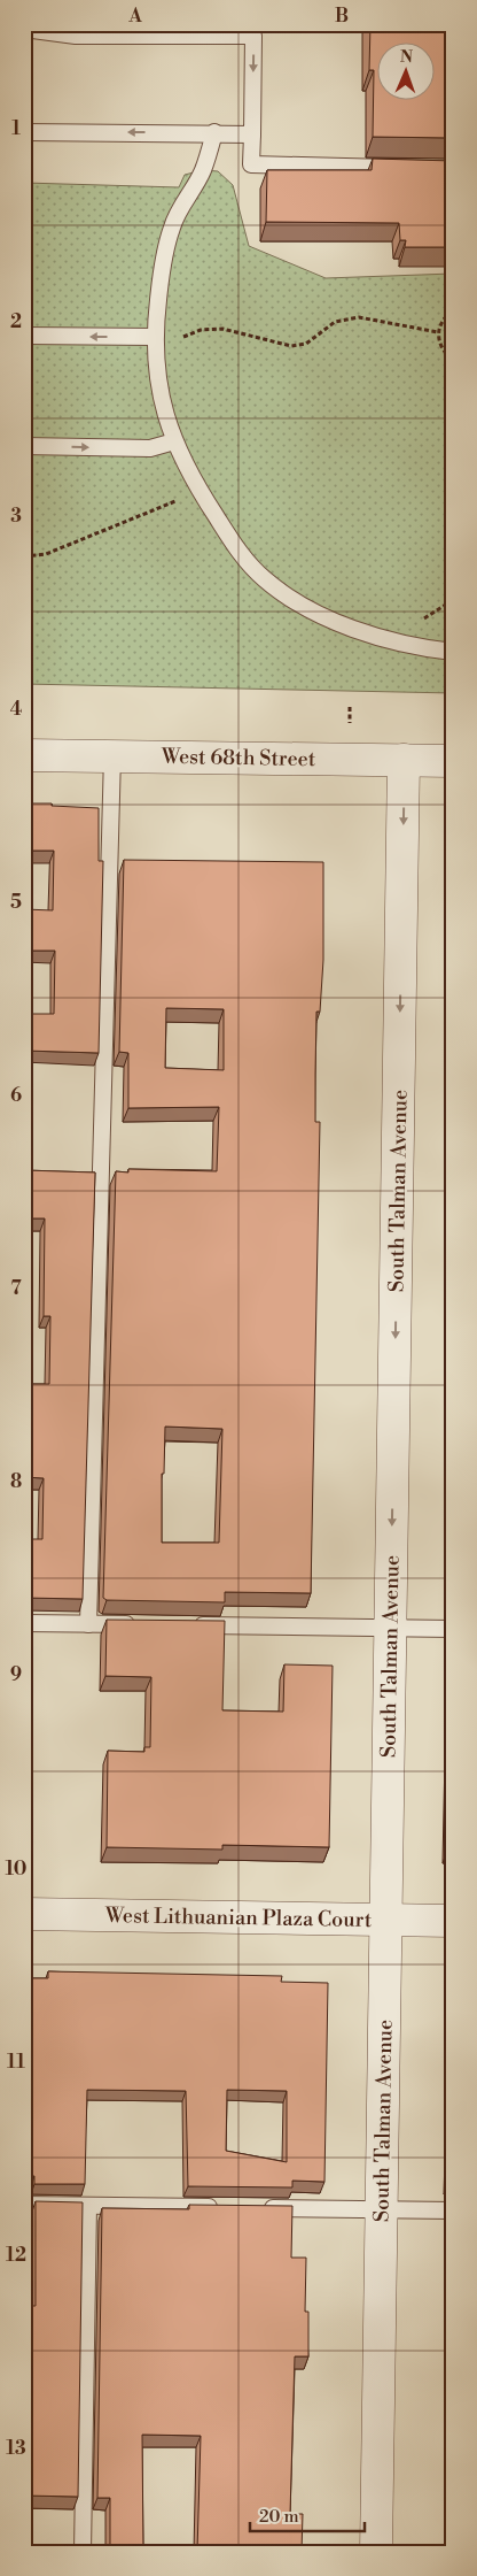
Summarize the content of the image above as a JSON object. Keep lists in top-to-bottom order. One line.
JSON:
{"streets":{"street":["West 68th Street","South Talman Avenue","West Lithuanian Plaza Court"]},"crossings":[["West 68th Street","South Talman Avenue"],["South Talman Avenue","West Lithuanian Plaza Court"]],"one_way":["South Talman Avenue"],"scale_bar":"20 m","north":"top","grid":{"columns":["A","B"],"rows":["1","2","3","4","5","6","7","8","9","10","11","12","13"]}}
